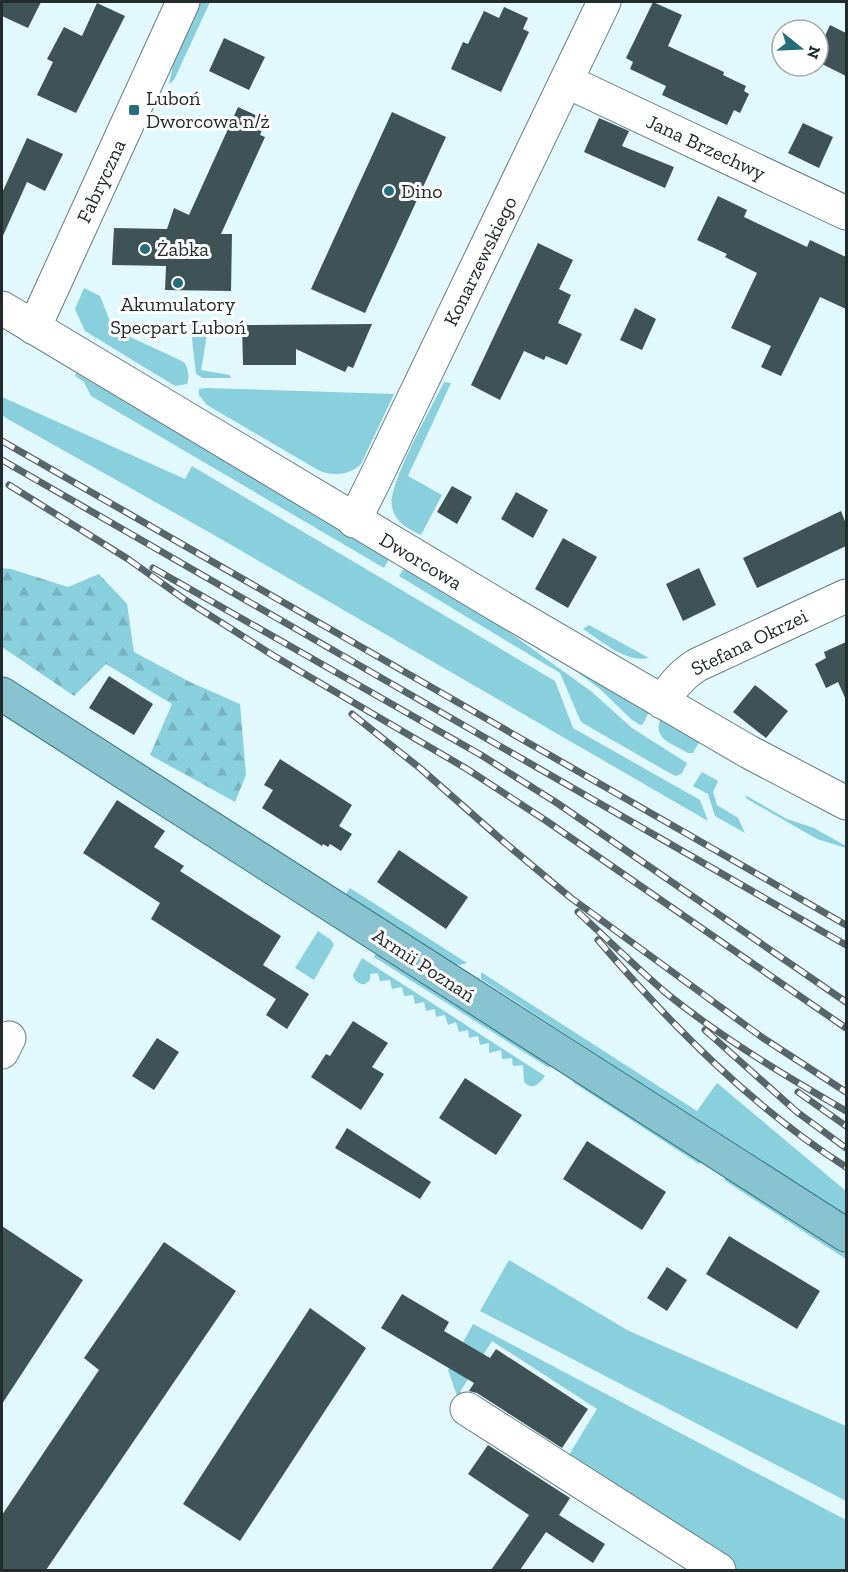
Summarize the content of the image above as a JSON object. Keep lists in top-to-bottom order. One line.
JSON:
{"streets":{"main road":["Armii Poznań"],"street":["Jana Brzechwy","Fabryczna","Konarzewskiego","Dworcowa","Stefana Okrzei"]},"crossings":[["Jana Brzechwy","Konarzewskiego"],["Fabryczna","Dworcowa"],["Konarzewskiego","Dworcowa"],["Dworcowa","Stefana Okrzei"]],"places":{"transit":["Luboń Dworcowa n/ż"],"other":["Dino","Żabka","Akumulatory Specpart Luboń"]},"north":"right"}
